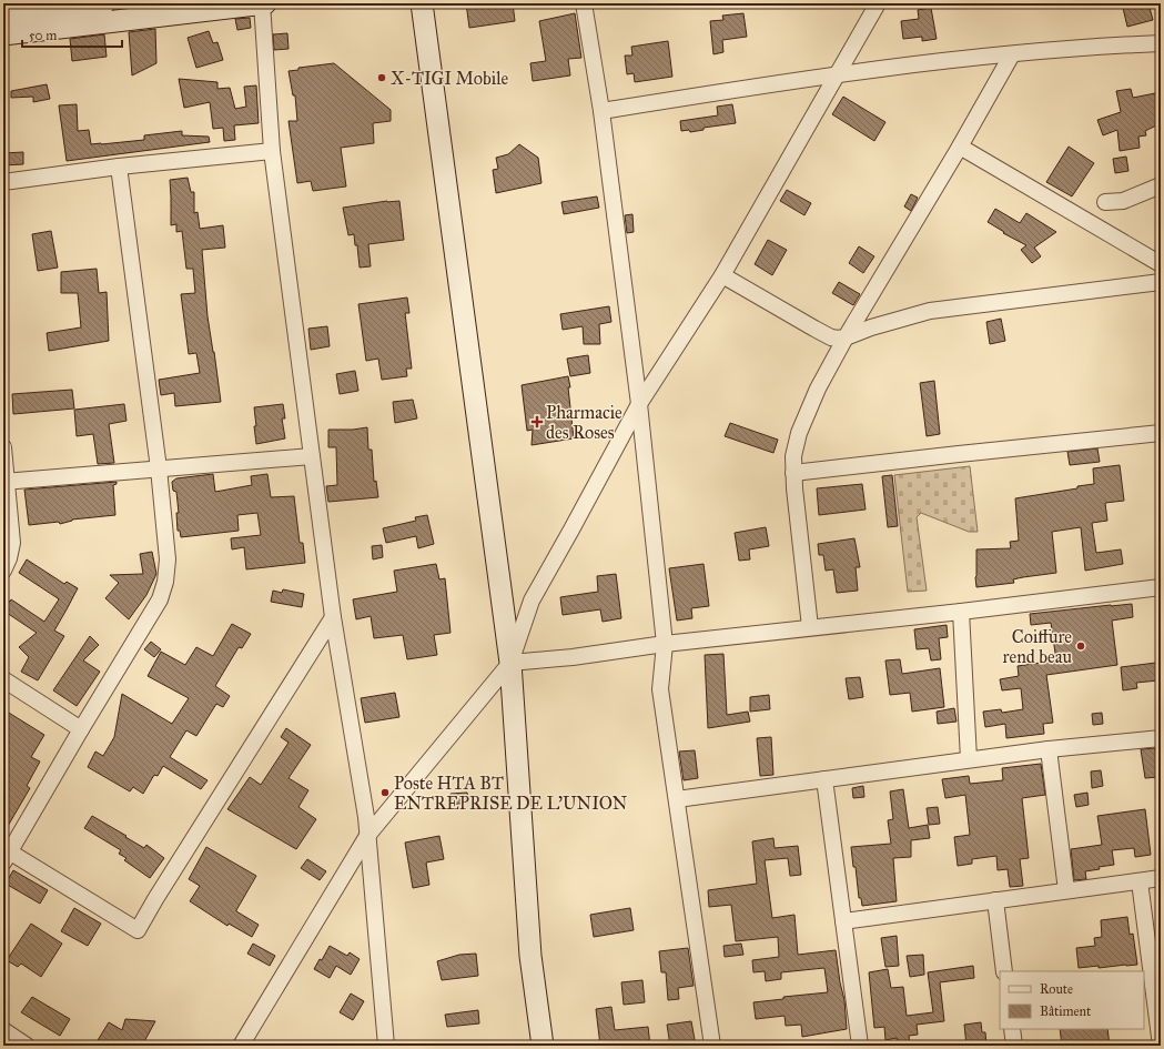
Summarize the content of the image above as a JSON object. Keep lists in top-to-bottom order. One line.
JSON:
{"places":{"other":["X-TIGI Mobile","Coiffure rend beau","Poste HTA BT ENTREPRISE DE L'UNION"],"health":["Pharmacie des Roses"]},"legend":["Route","Bâtiment"],"scale_bar":"50 m"}
